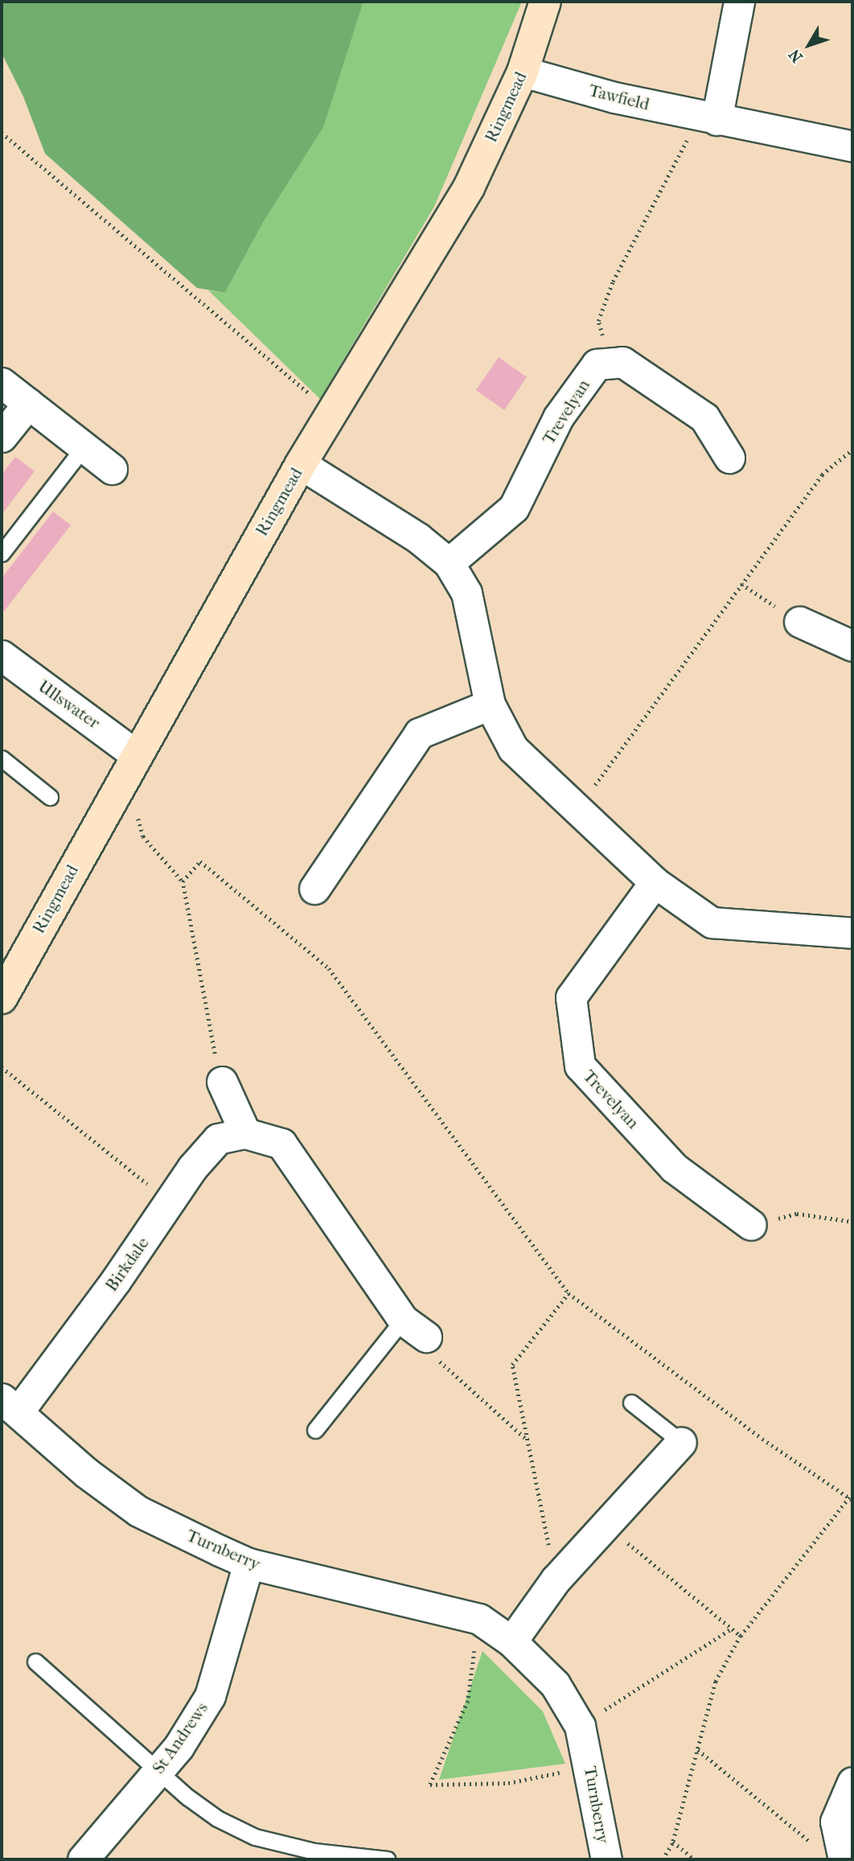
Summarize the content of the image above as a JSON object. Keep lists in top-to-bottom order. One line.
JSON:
{"streets":{"street":["Tawfield","Ringmead","Trevelyan","Ullswater","Birkdale","Turnberry","St Andrews"]},"crossings":[["Tawfield","Ringmead"],["Ringmead","Ullswater"],["Birkdale","Turnberry"],["Turnberry","St Andrews"]],"north":"bottom left"}
